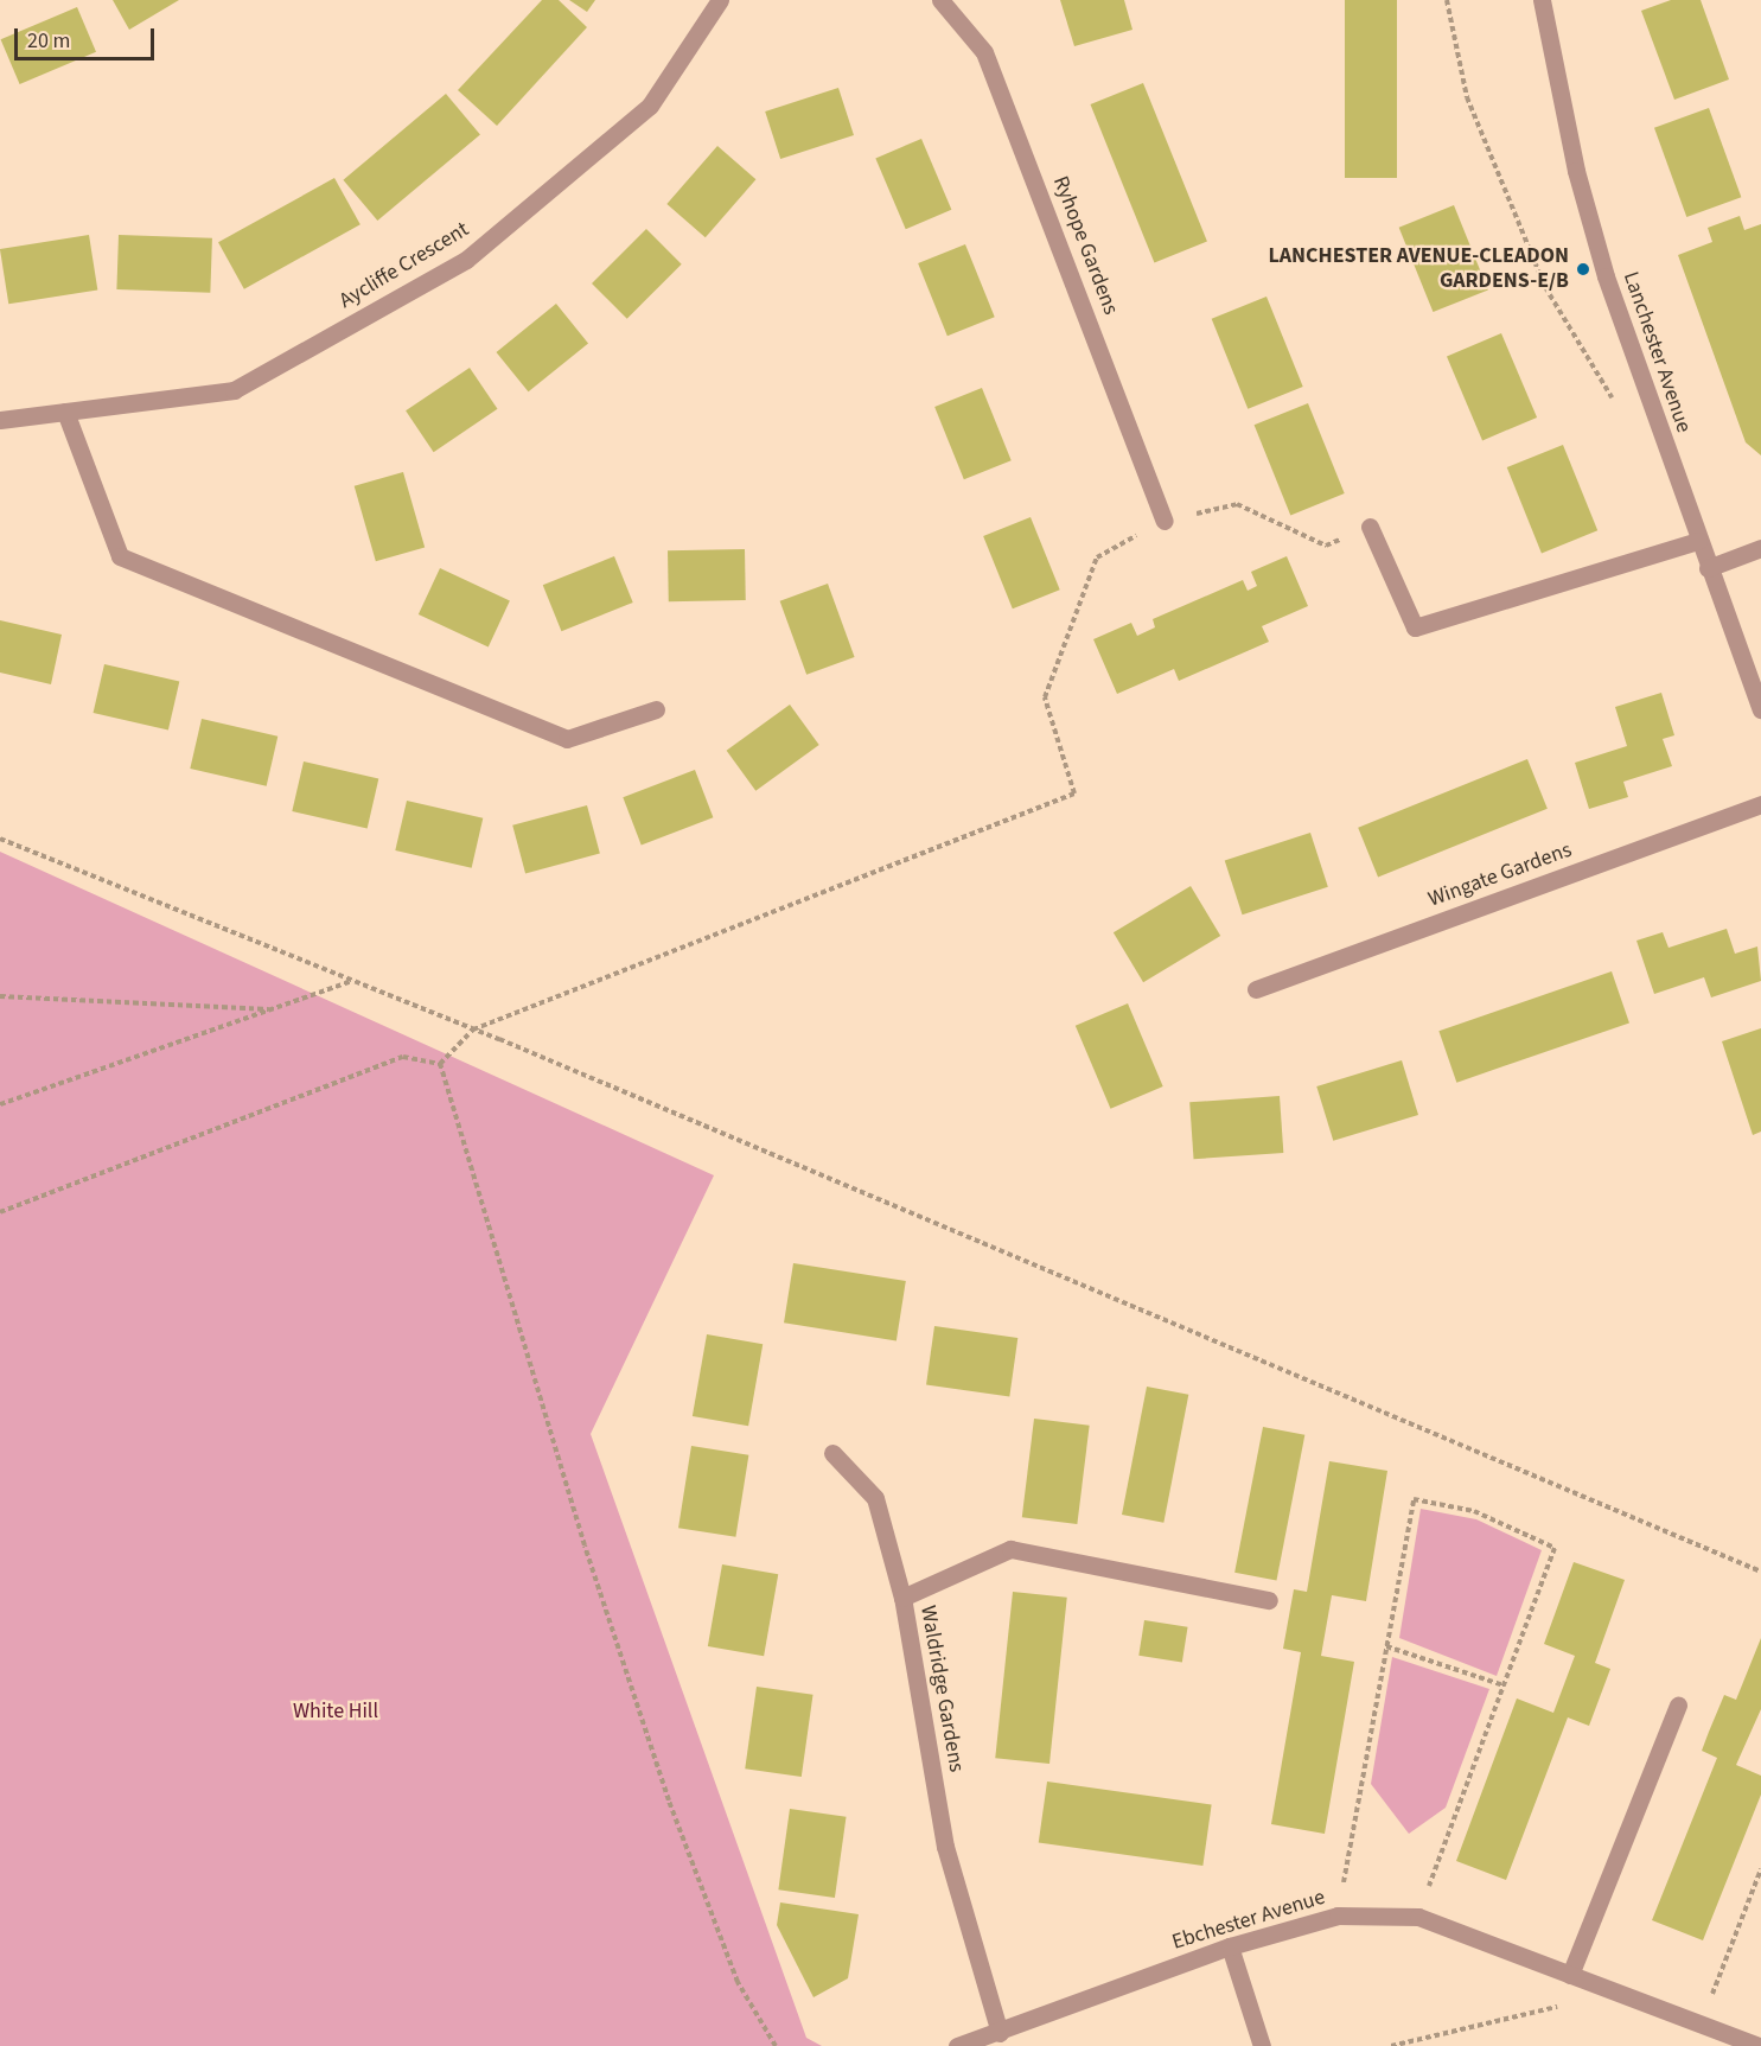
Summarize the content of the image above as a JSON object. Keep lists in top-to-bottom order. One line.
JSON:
{"streets":{"street":["Ryhope Gardens","Aycliffe Crescent","Lanchester Avenue","Wingate Gardens","Waldridge Gardens","Ebchester Avenue"]},"crossings":[["Waldridge Gardens","Ebchester Avenue"]],"parks":["White Hill"],"places":["LANCHESTER AVENUE-CLEADON GARDENS-E/B"],"scale_bar":"20 m"}
